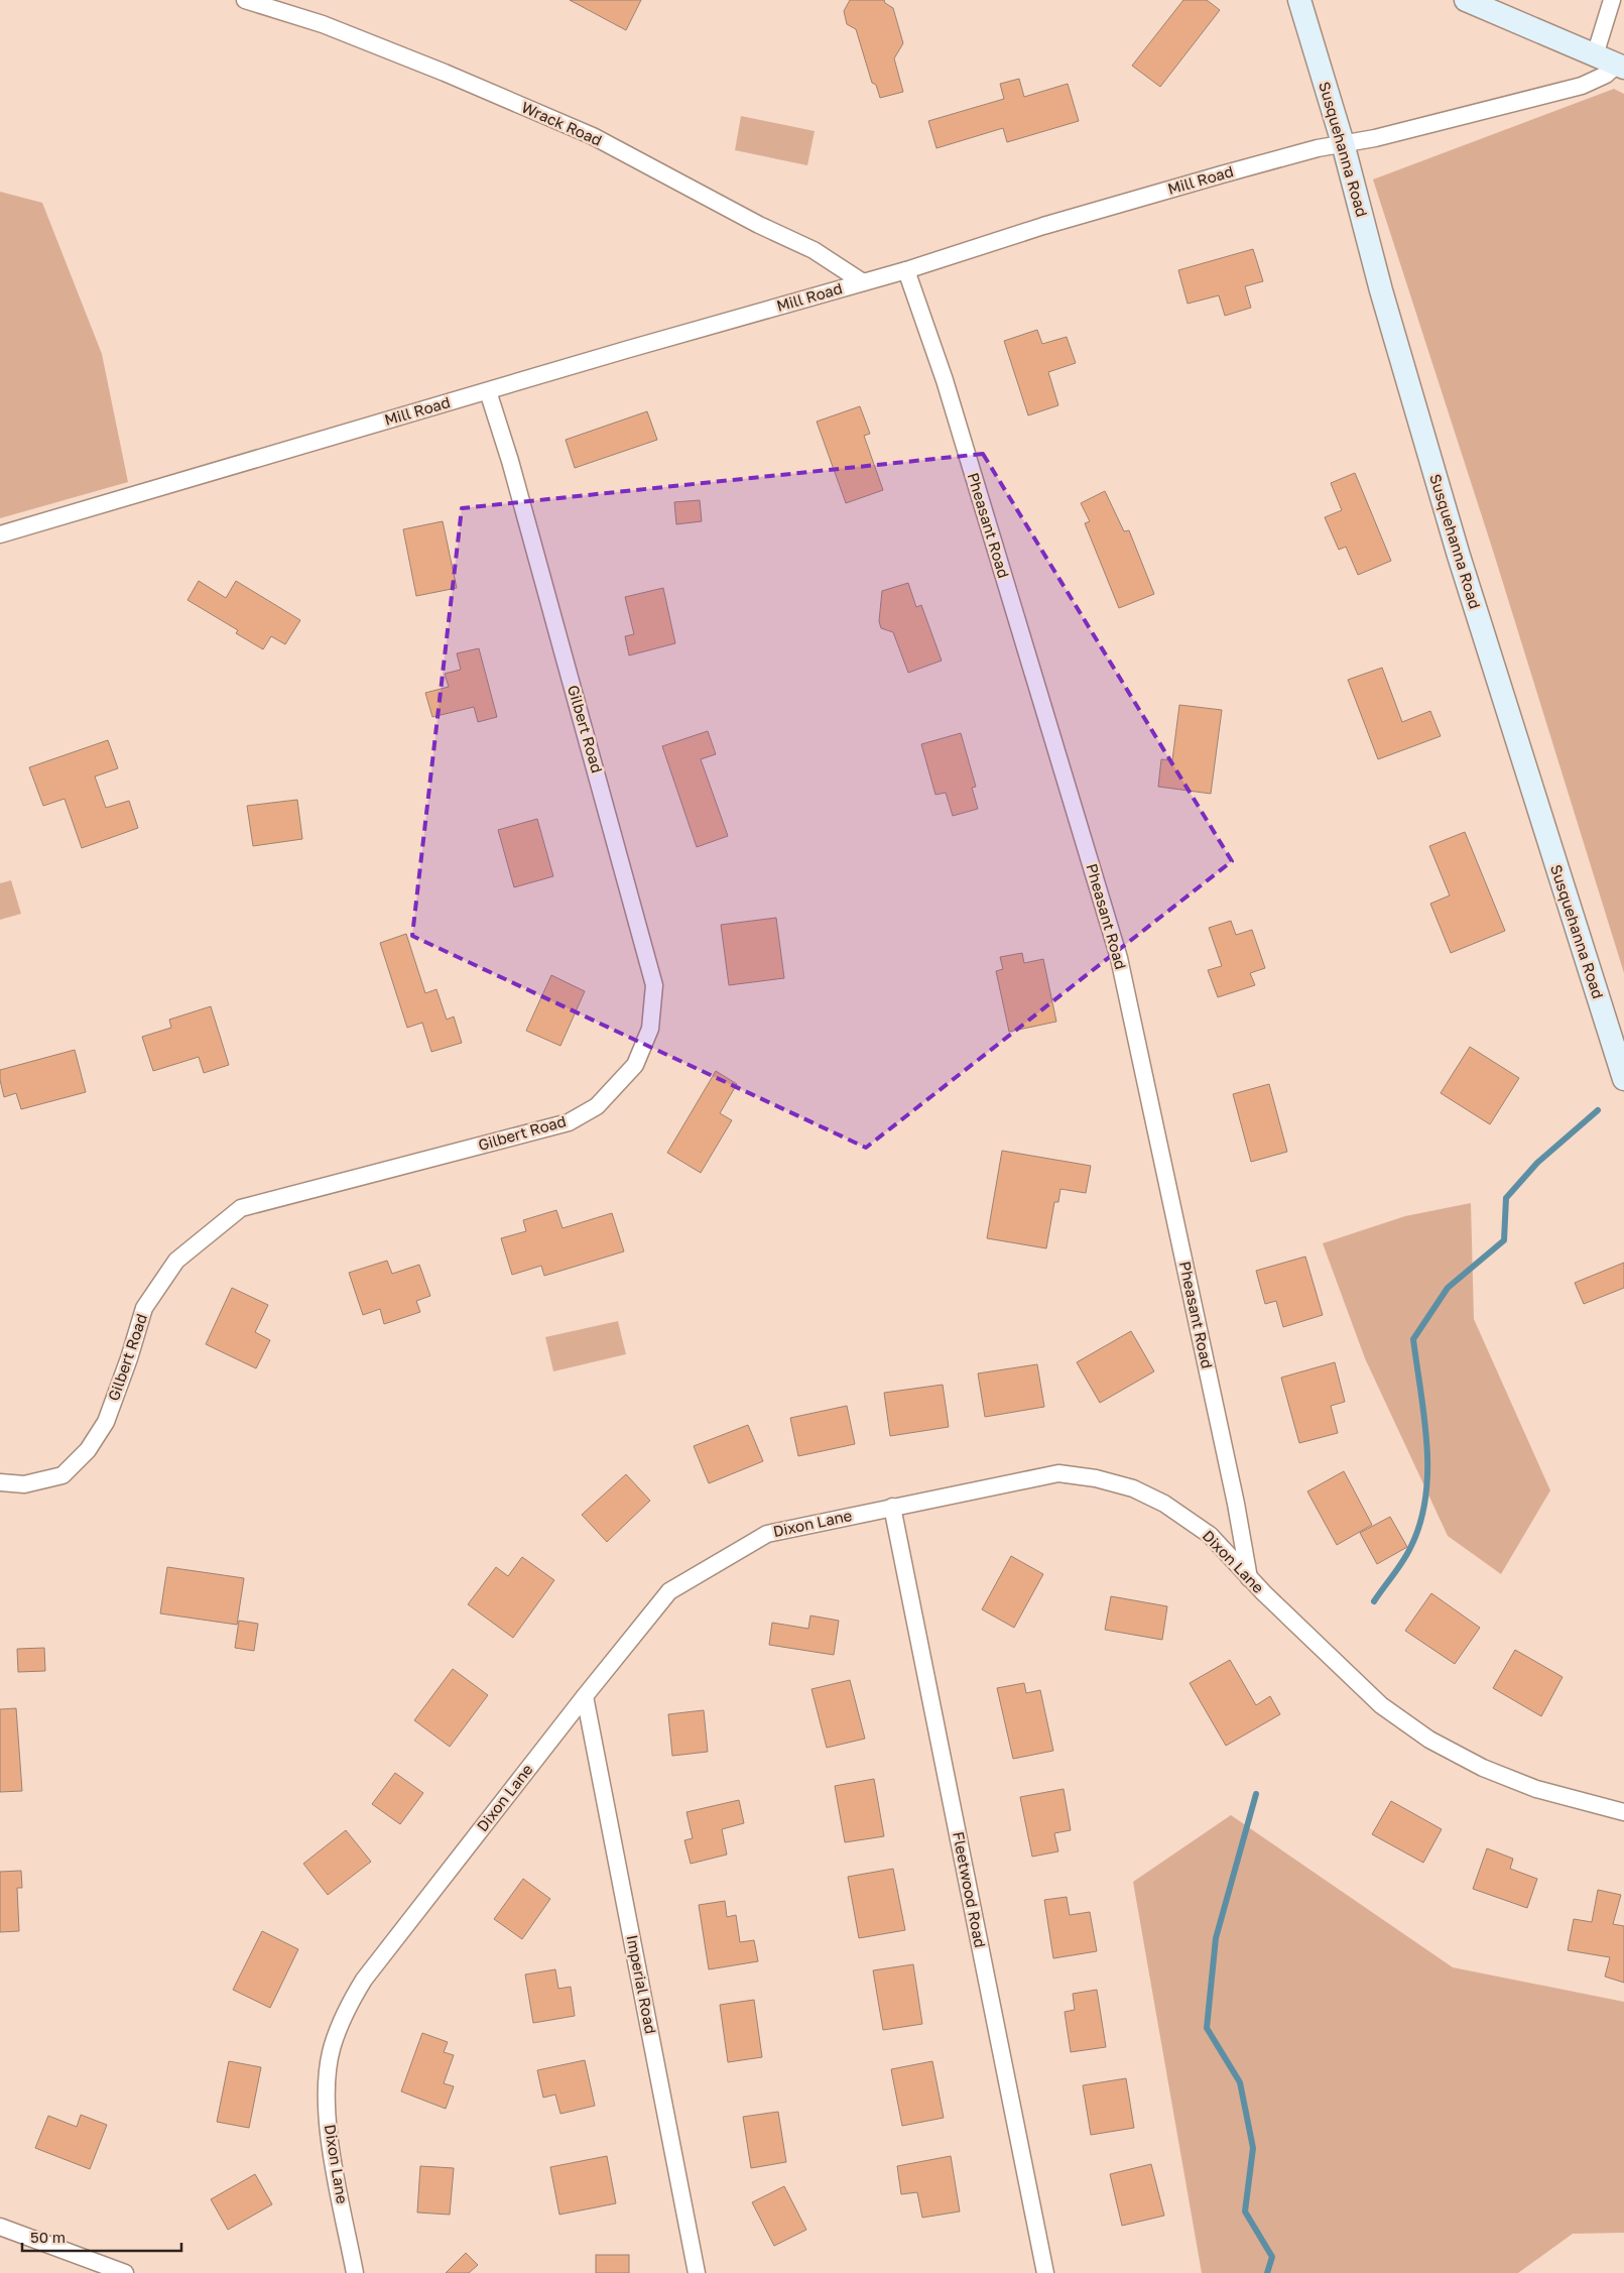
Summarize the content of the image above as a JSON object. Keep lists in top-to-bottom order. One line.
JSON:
{"streets":{"main road":["Susquehanna Road"],"street":["Wrack Road","Mill Road","Pheasant Road","Gilbert Road","Dixon Lane","Fleetwood Road","Imperial Road"]},"crossings":[["Wrack Road","Mill Road"],["Susquehanna Road","Mill Road"],["Mill Road","Pheasant Road"],["Mill Road","Gilbert Road"],["Pheasant Road","Dixon Lane"],["Dixon Lane","Fleetwood Road"],["Dixon Lane","Imperial Road"]],"scale_bar":"50 m"}
